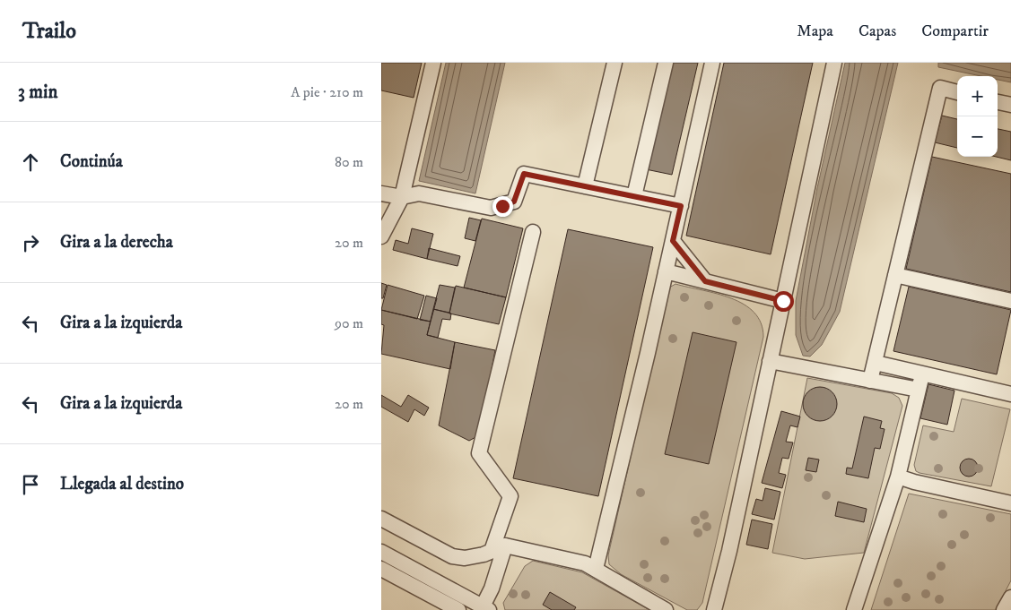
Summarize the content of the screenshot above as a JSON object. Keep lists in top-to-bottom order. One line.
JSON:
{"page":{"header":"Trailo","nav":["Mapa","Capas","Compartir"],"heading":["3 min","A pie · 210 m"],"map_buttons":["+","−"],"list":[["Continúa","80 m"],["Gira a la derecha","20 m"],["Gira a la izquierda","90 m"],["Gira a la izquierda","20 m"],"Llegada al destino"]}}
